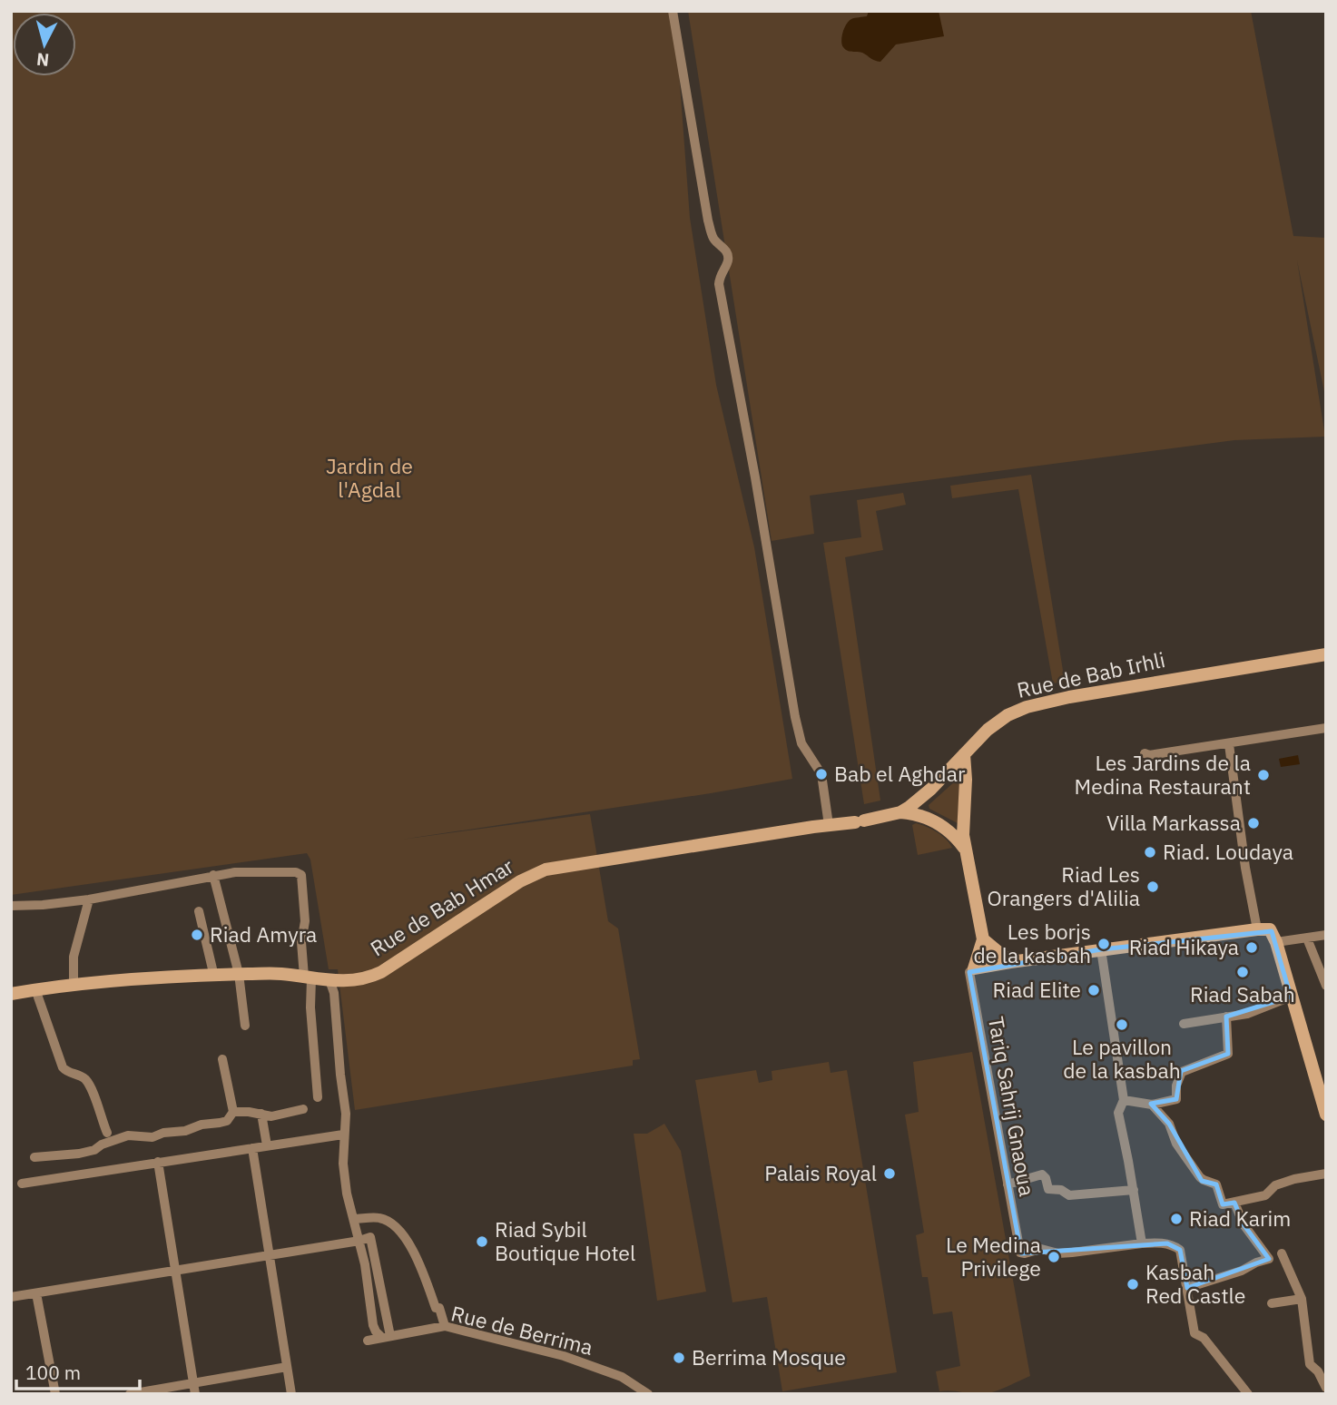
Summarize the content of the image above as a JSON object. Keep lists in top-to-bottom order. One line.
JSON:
{"streets":{"main road":["Rue de Bab Irhli","Rue de Bab Hmar"],"street":["Tariq Sahrij Gnaoua","Rue de Berrima"]},"crossings":[["Rue de Bab Irhli","Rue de Bab Hmar"]],"parks":["Jardin de l'Agdal"],"places":["Bab el Aghdar","Les Jardins de la Medina Restaurant","Villa Markassa","Riad. Loudaya","Riad Les Orangers d'Alilia","Riad Amyra","Les borjs de la kasbah","Riad Hikaya","Riad Sabah","Riad Elite","Le pavillon de la kasbah","Palais Royal","Riad Karim","Riad Sybil Boutique Hotel","Le Medina Privilege","Kasbah Red Castle","Berrima Mosque"],"scale_bar":"100 m","north":"bottom"}
